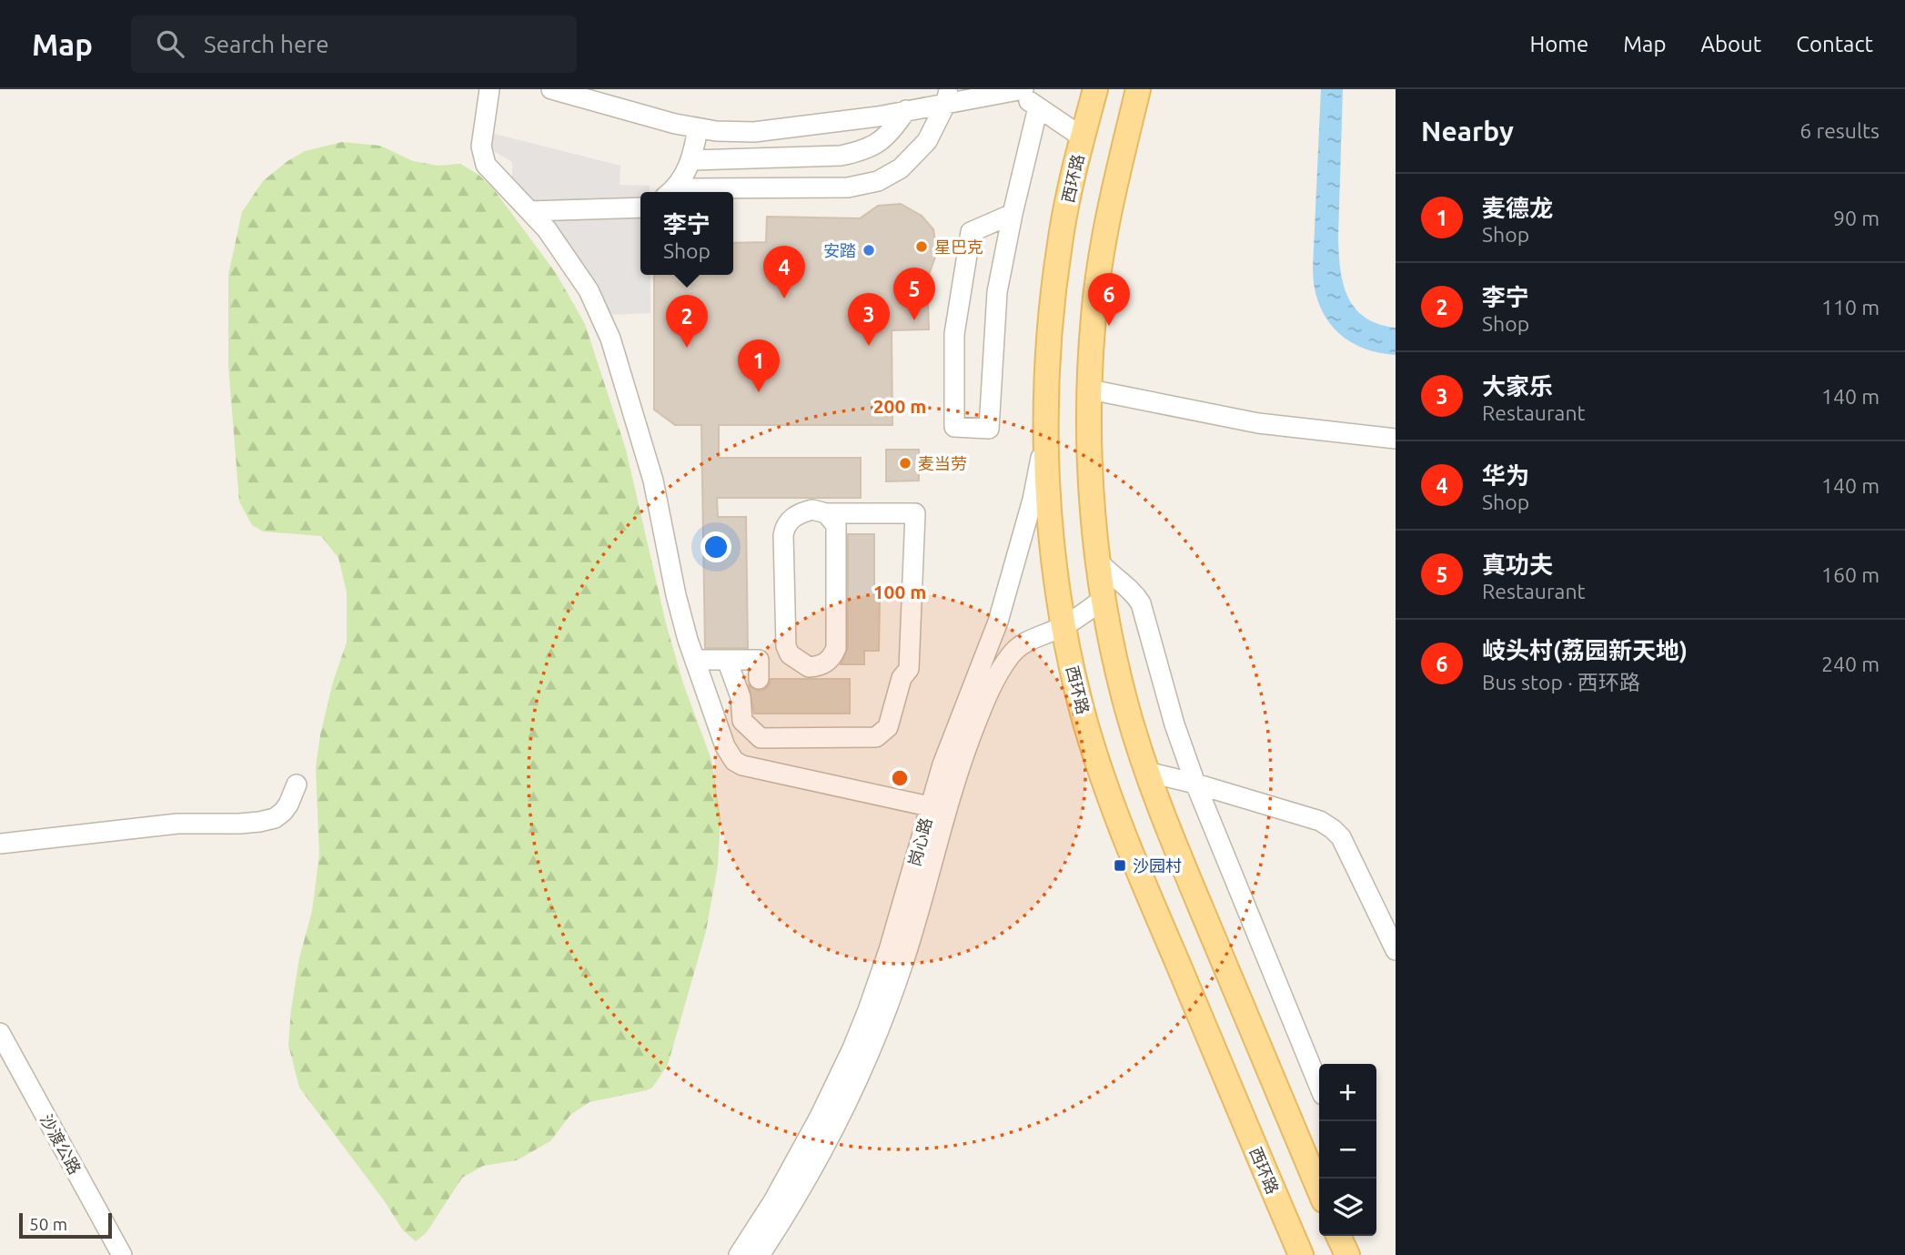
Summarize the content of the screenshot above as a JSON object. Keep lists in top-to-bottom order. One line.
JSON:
{"streets":{"main road":["西环路"],"street":["岗心路","沙渡公路"]},"crossings":[["西环路","岗心路"]],"places":{"other":["星巴克","安踏","麦当劳"],"transit":["沙园村"]},"scale_bar":"50 m","page":{"header":"Map","search":"Search here","nav":["Home","Map","About","Contact"],"heading":["Nearby","6 results"],"list":[{"mark":"1","name":"麦德龙","note":"Shop","value":"90 m"},{"mark":"2","name":"李宁","note":"Shop","value":"110 m"},{"mark":"3","name":"大家乐","note":"Restaurant","value":"140 m"},{"mark":"4","name":"华为","note":"Shop","value":"140 m"},{"mark":"5","name":"真功夫","note":"Restaurant","value":"160 m"},{"mark":"6","name":"岐头村(荔园新天地)","note":"Bus stop · 西环路","value":"240 m"}],"popup":["李宁","Shop"],"pins":["4","5","6","3","2","1"],"map_buttons":["+","−"],"scale":"50 m"},"rings":["200 m","100 m"]}
